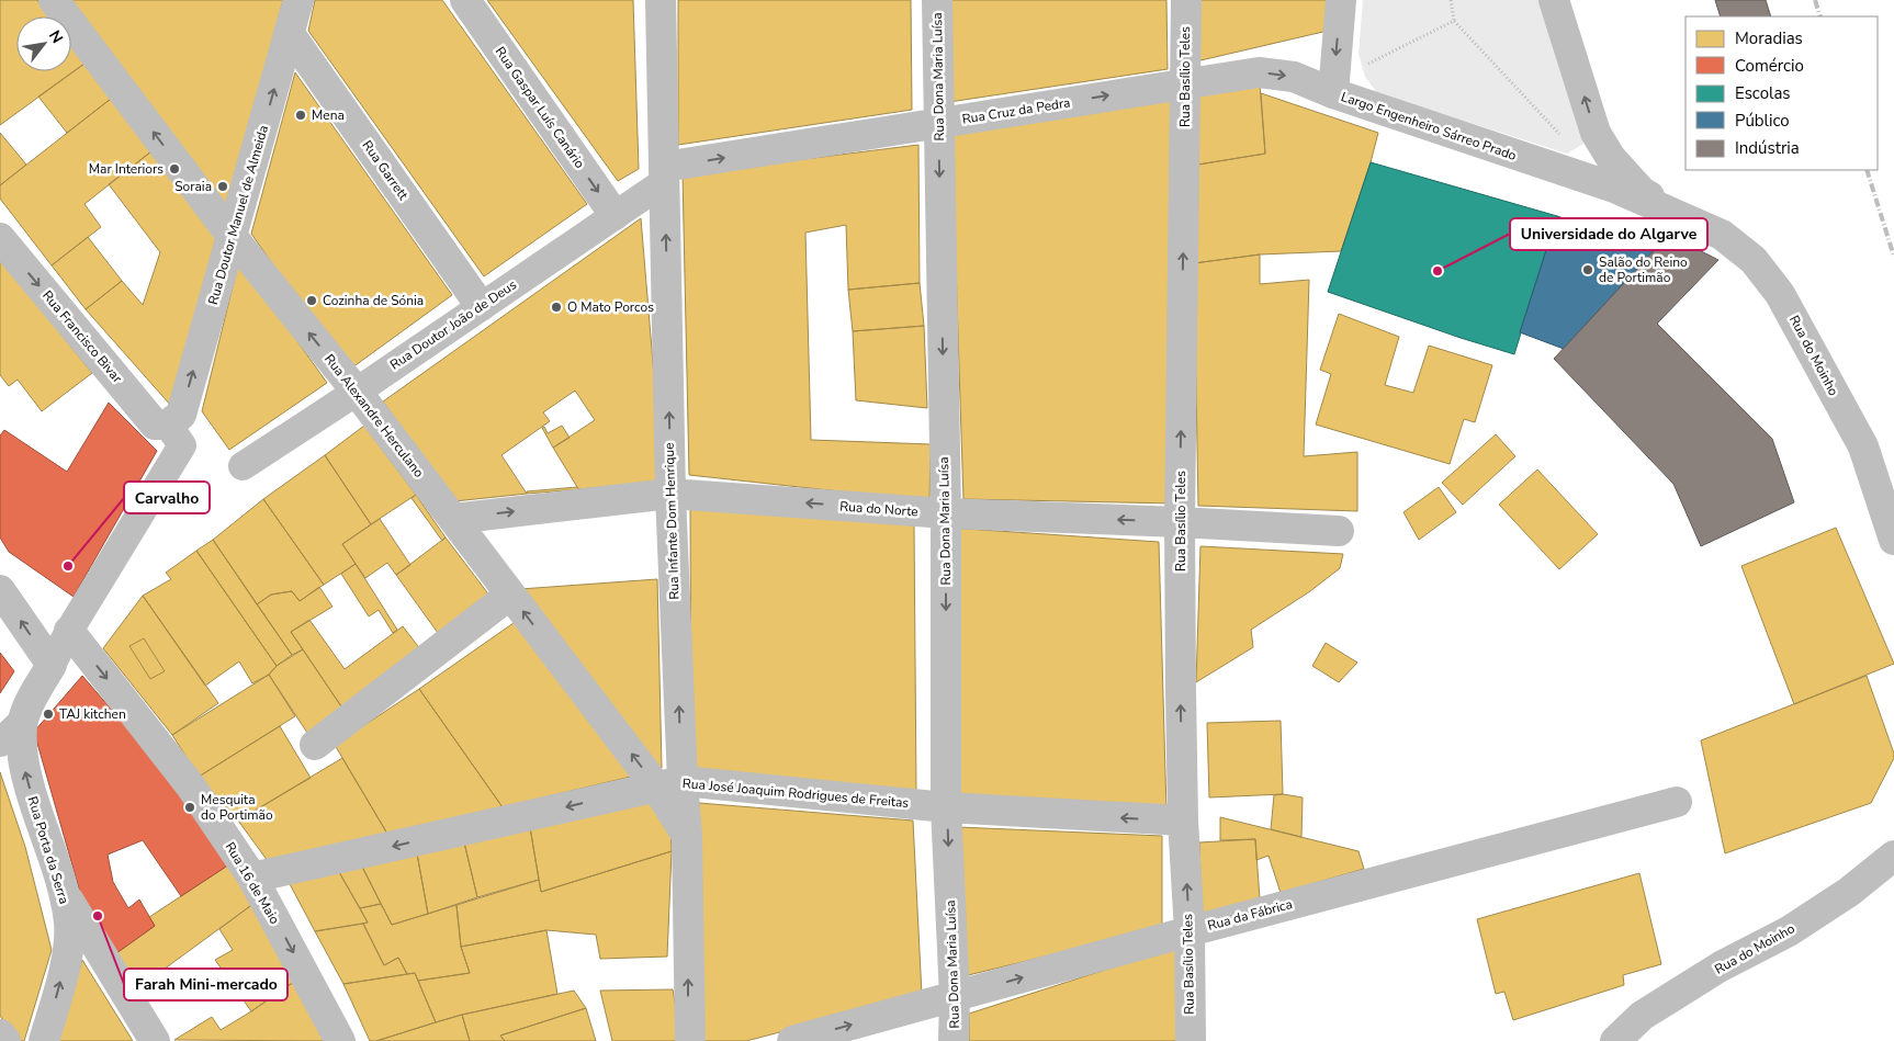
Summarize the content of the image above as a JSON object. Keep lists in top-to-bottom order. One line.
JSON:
{"streets":{"street":["Rua Dona Maria Luísa","Rua Basílio Teles","Rua Gaspar Luís Canário","Rua Cruz da Pedra","Largo Engenheiro Sárreo Prado","Rua Garrett","Rua Doutor Manuel de Almeida","Rua Doutor João de Deus","Rua Francisco Bivar","Rua do Moinho","Rua Alexandre Herculano","Rua do Norte","Rua Infante Dom Henrique","Rua José Joaquim Rodrigues de Freitas","Rua Porta da Serra","Rua 16 de Maio","Rua da Fábrica"]},"crossings":[["Rua Dona Maria Luísa","Rua Cruz da Pedra"],["Rua Dona Maria Luísa","Rua do Norte"],["Rua Dona Maria Luísa","Rua José Joaquim Rodrigues de Freitas"],["Rua Dona Maria Luísa","Rua da Fábrica"],["Rua Basílio Teles","Rua Cruz da Pedra"],["Rua Basílio Teles","Rua do Norte"],["Rua Basílio Teles","Rua José Joaquim Rodrigues de Freitas"],["Rua Basílio Teles","Rua da Fábrica"],["Rua Gaspar Luís Canário","Rua Doutor João de Deus"],["Rua Cruz da Pedra","Largo Engenheiro Sárreo Prado"],["Rua Cruz da Pedra","Rua Doutor João de Deus"],["Rua Cruz da Pedra","Rua Infante Dom Henrique"],["Largo Engenheiro Sárreo Prado","Rua do Moinho"],["Rua Garrett","Rua Doutor Manuel de Almeida"],["Rua Garrett","Rua Doutor João de Deus"],["Rua Doutor Manuel de Almeida","Rua Francisco Bivar"],["Rua Doutor Manuel de Almeida","Rua Alexandre Herculano"],["Rua Doutor João de Deus","Rua Alexandre Herculano"],["Rua Doutor João de Deus","Rua Infante Dom Henrique"],["Rua Alexandre Herculano","Rua do Norte"],["Rua Alexandre Herculano","Rua Infante Dom Henrique"],["Rua Alexandre Herculano","Rua José Joaquim Rodrigues de Freitas"],["Rua do Norte","Rua Infante Dom Henrique"],["Rua Infante Dom Henrique","Rua José Joaquim Rodrigues de Freitas"],["Rua José Joaquim Rodrigues de Freitas","Rua 16 de Maio"]],"one_way":["Rua Dona Maria Luísa","Rua Basílio Teles","Rua Gaspar Luís Canário","Rua Cruz da Pedra","Rua Doutor Manuel de Almeida","Rua Alexandre Herculano","Rua Infante Dom Henrique","Rua José Joaquim Rodrigues de Freitas","Rua Porta da Serra","Rua da Fábrica"],"places":["Mena","Mar Interiors","Soraia","Salão do Reino de Portimão","Universidade do Algarve","Cozinha de Sónia","O Mato Porcos","Carvalho","TAJ kitchen","Mesquita do Portimão","Farah Mini-mercado"],"legend":["Moradias","Comércio","Escolas","Público","Indústria"],"north":"top right"}
